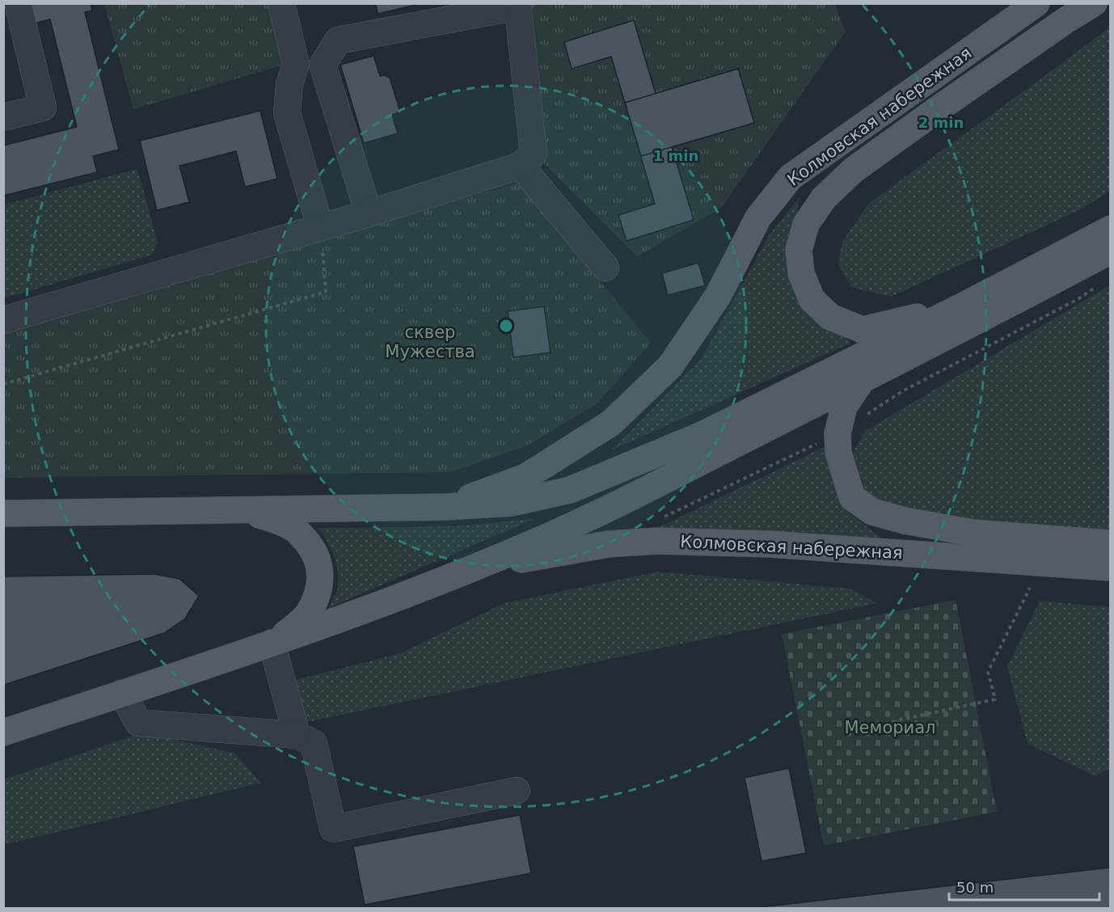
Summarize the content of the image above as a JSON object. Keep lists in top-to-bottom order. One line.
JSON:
{"streets":{"main road":["Колмовская набережная"]},"parks":["сквер Мужества","Мемориал"],"scale_bar":"50 m","rings":["2 min","1 min"]}
